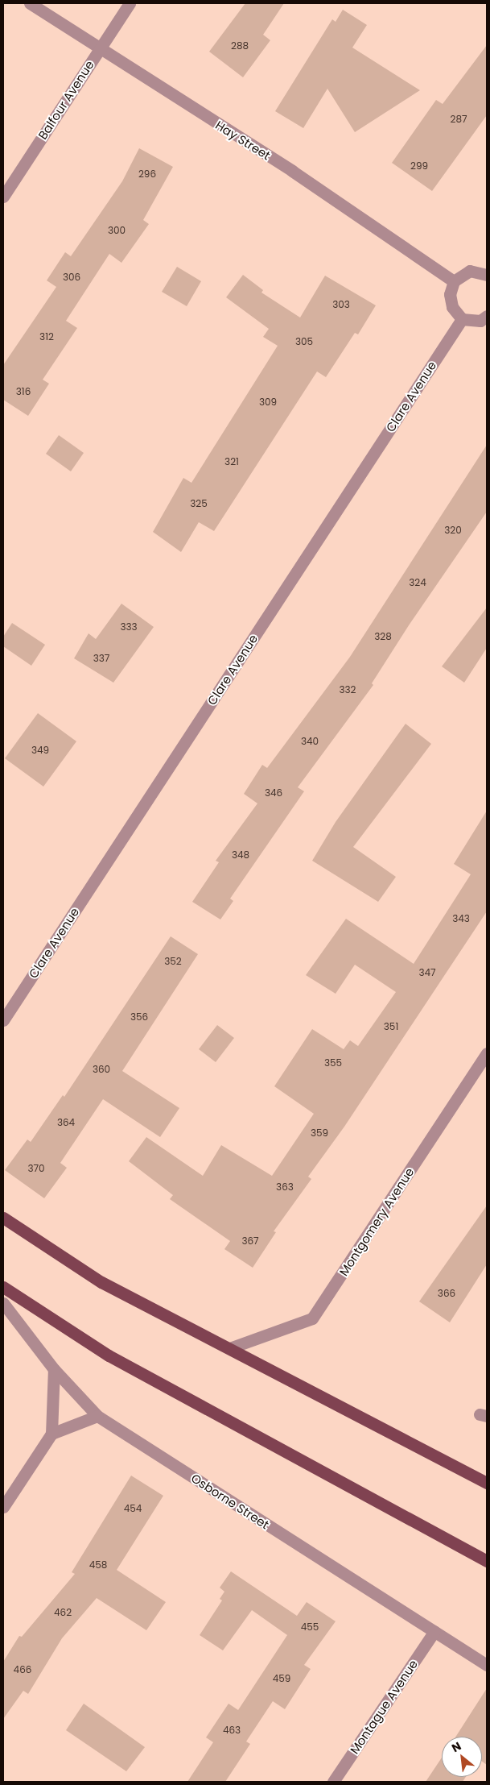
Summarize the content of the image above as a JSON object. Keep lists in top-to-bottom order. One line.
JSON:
{"streets":{"street":["Balfour Avenue","Hay Street","Clare Avenue","Montgomery Avenue","Osborne Street","Montague Avenue"]},"crossings":[["Balfour Avenue","Hay Street"],["Osborne Street","Montague Avenue"]],"house_numbers":["288","287","299","296","300","306","303","312","305","316","309","321","325","320","324","333","328","337","332","340","349","346","348","343","352","347","356","351","355","360","364","359","370","363","367","366","454","458","462","455","466","459","463"],"north":"top left"}
